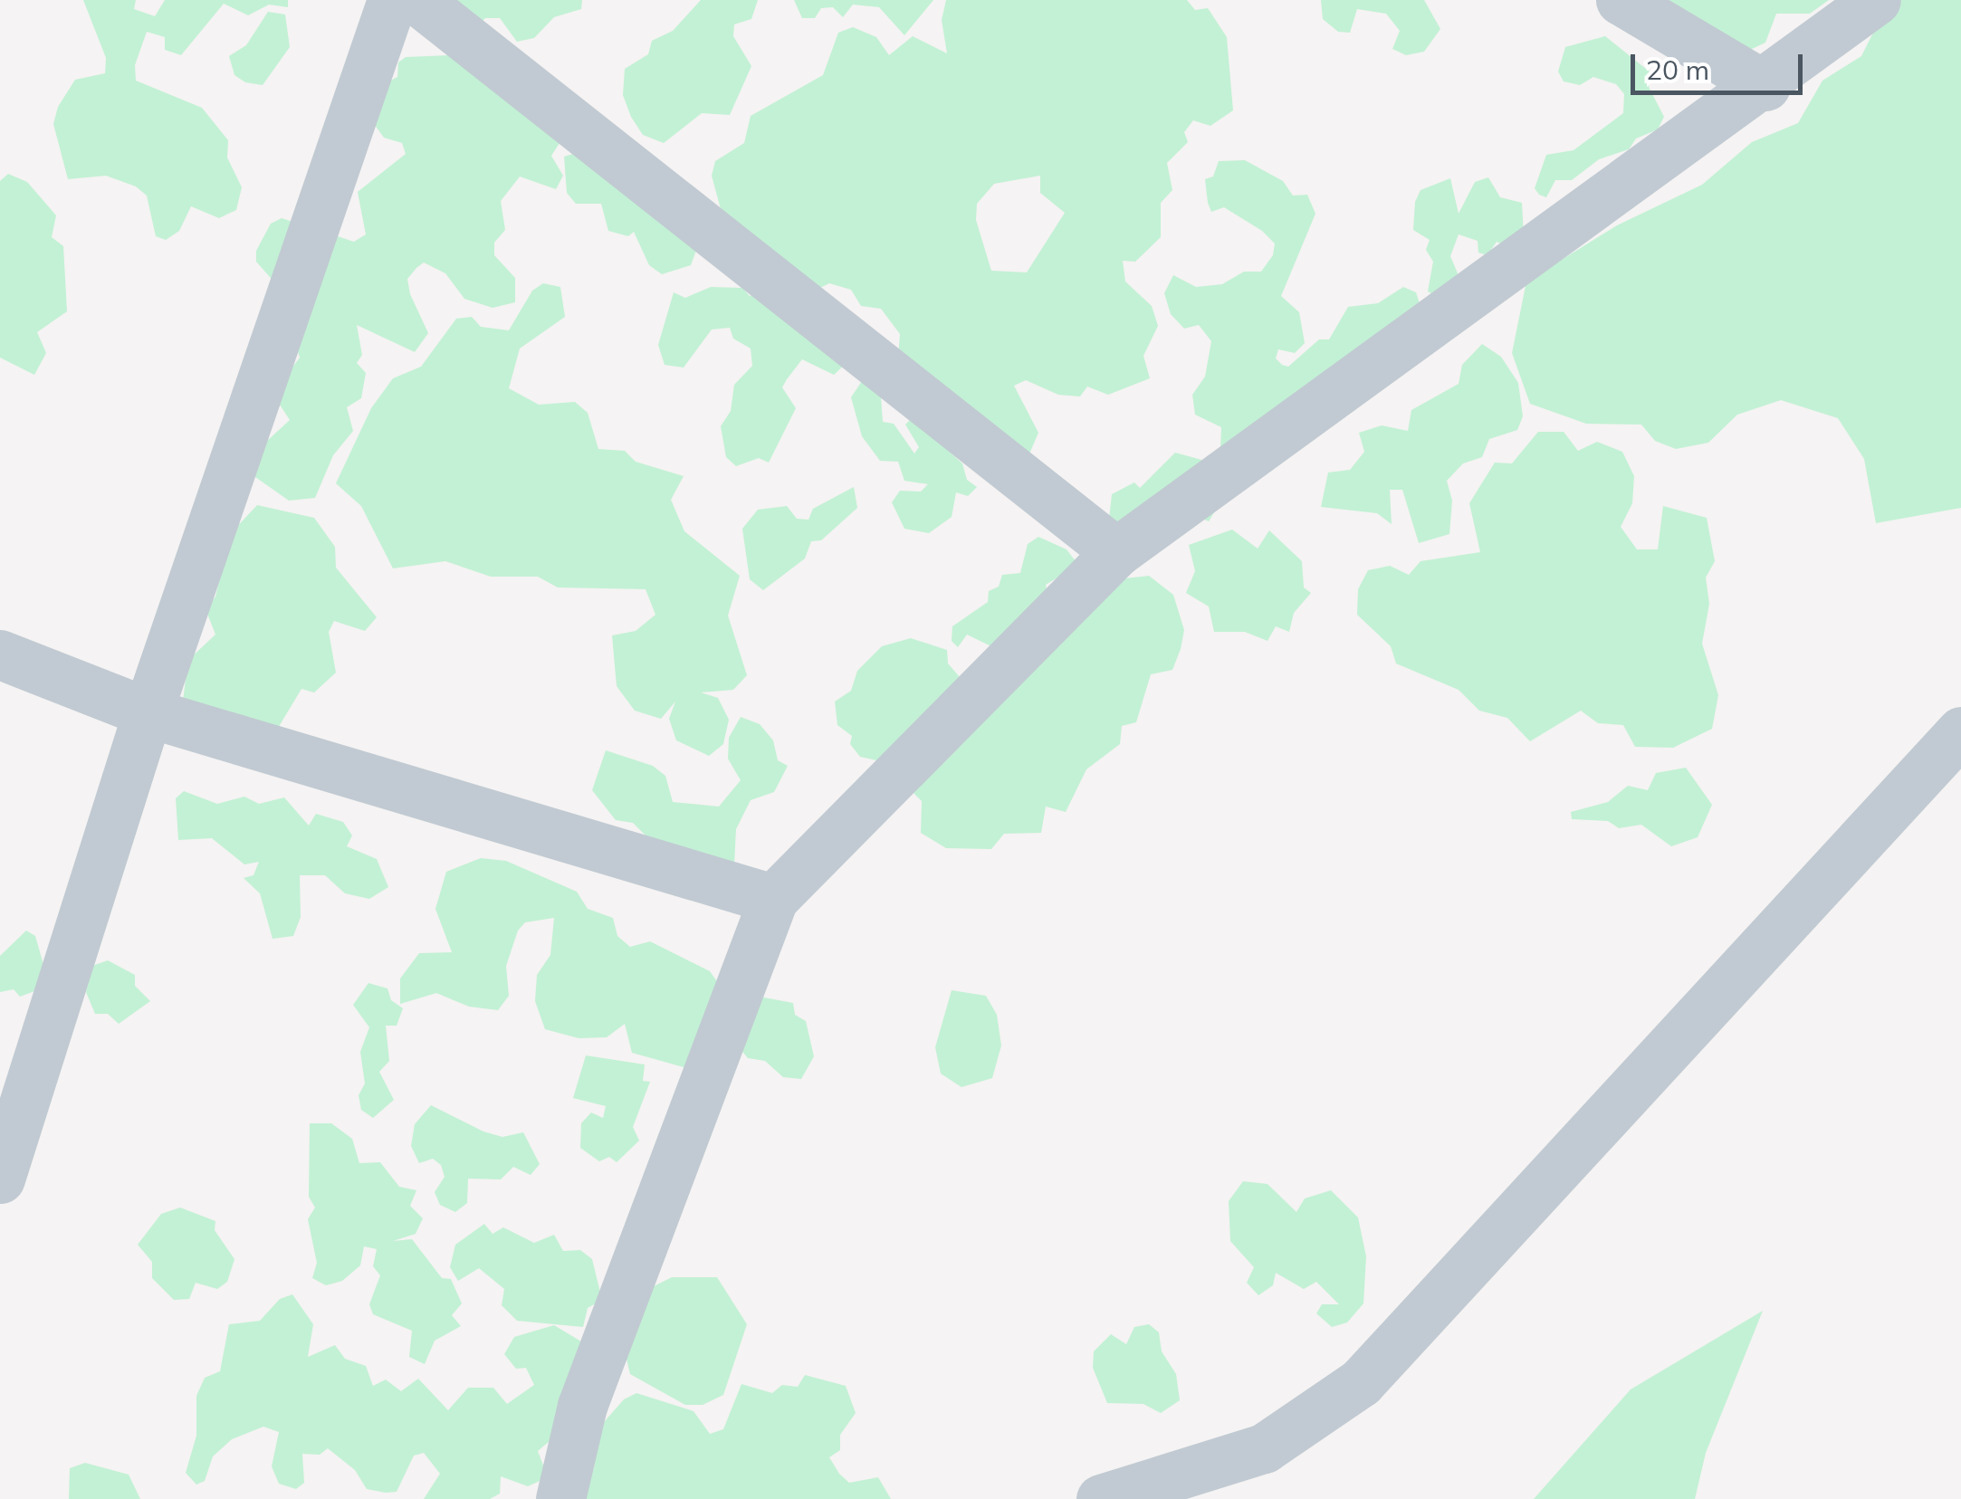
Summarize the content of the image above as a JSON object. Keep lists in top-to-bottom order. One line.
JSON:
{"scale_bar":"20 m"}
